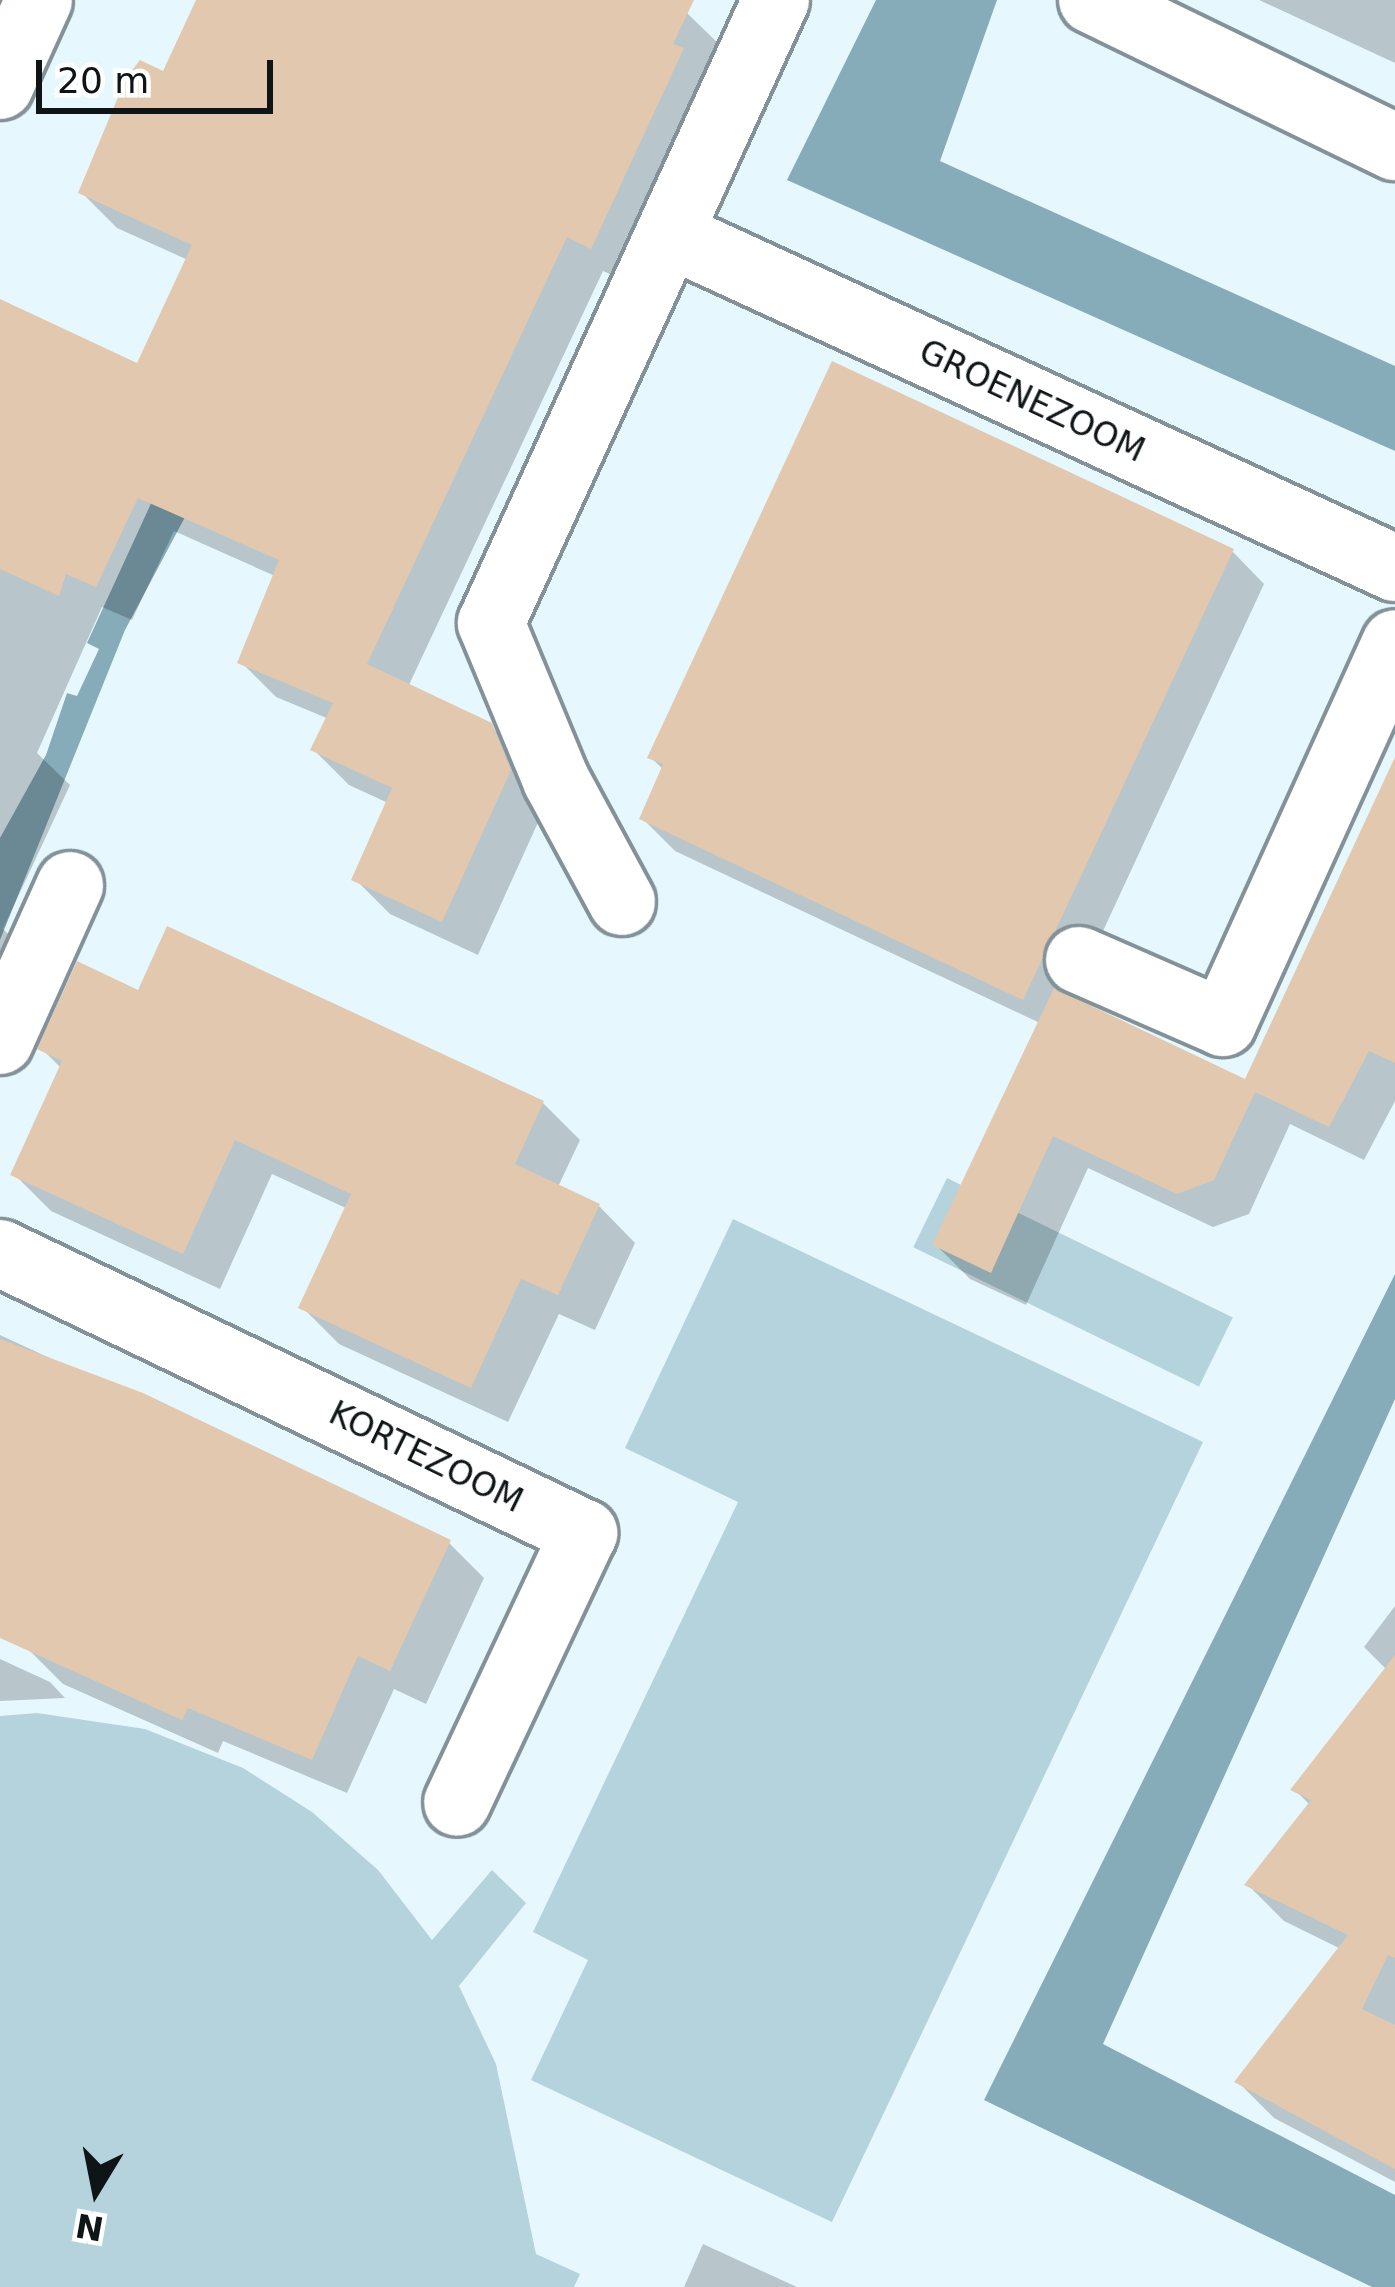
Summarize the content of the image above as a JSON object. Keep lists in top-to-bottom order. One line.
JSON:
{"streets":{"street":["GROENEZOOM","KORTEZOOM"]},"scale_bar":"20 m","north":"bottom"}
